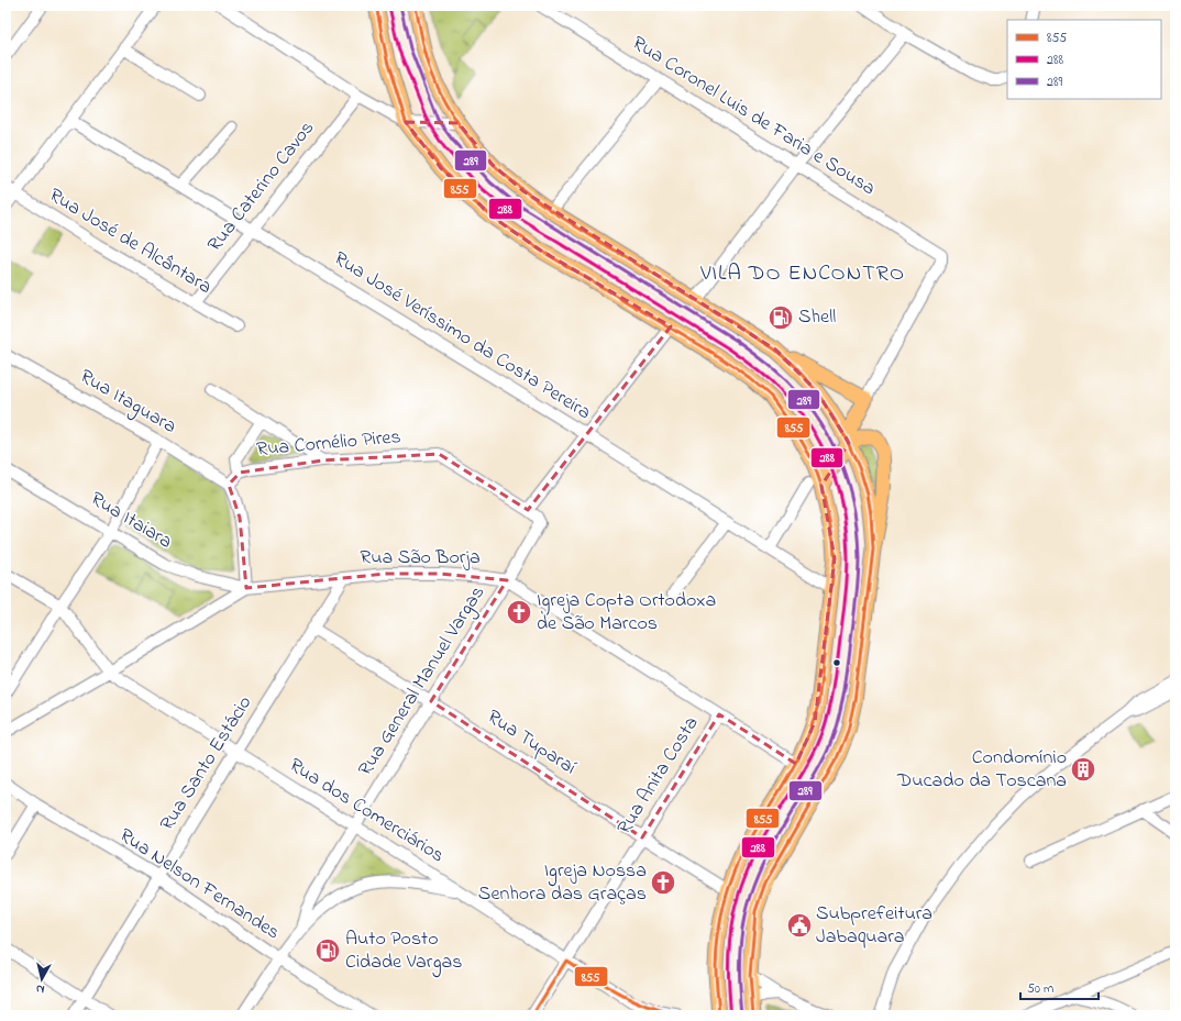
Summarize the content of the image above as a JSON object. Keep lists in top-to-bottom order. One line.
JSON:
{"streets":{"street":["Rua Coronel Luis de Faria e Sousa","Rua Caterino Cavos","Rua José de Alcântara","Rua José Veríssimo da Costa Pereira","Rua Itaguara","Rua Cornélio Pires","Rua Itaiara","Rua São Borja","Rua General Manuel Vargas","Rua Tuparaí","Rua Santo Estácio","Rua Anita Costa","Rua dos Comerciários","Rua Nelson Fernandes"]},"crossings":[["Rua Caterino Cavos","Rua José de Alcântara"],["Rua Caterino Cavos","Rua José Veríssimo da Costa Pereira"],["Rua Itaguara","Rua Cornélio Pires"],["Rua Cornélio Pires","Rua General Manuel Vargas"],["Rua Itaiara","Rua São Borja"],["Rua São Borja","Rua General Manuel Vargas"],["Rua São Borja","Rua Santo Estácio"],["Rua São Borja","Rua Anita Costa"],["Rua São Borja","Rua dos Comerciários"],["Rua General Manuel Vargas","Rua Tuparaí"],["Rua General Manuel Vargas","Rua dos Comerciários"],["Rua Tuparaí","Rua Santo Estácio"],["Rua Tuparaí","Rua Anita Costa"],["Rua Santo Estácio","Rua dos Comerciários"],["Rua Santo Estácio","Rua Nelson Fernandes"],["Rua Anita Costa","Rua dos Comerciários"]],"districts":["VILA DO ENCONTRO"],"places":{"fuel station":["Shell","Auto Posto Cidade Vargas"],"church":["Igreja Copta Ortodoxa de São Marcos","Igreja Nossa Senhora das Graças"],"building":["Condomínio Ducado da Toscana"],"public building":["Subprefeitura Jabaquara"]},"lines":["transit line 855","transit line 289","transit line 288"],"legend":["855","288","289"],"scale_bar":"50 m","north":"bottom"}
